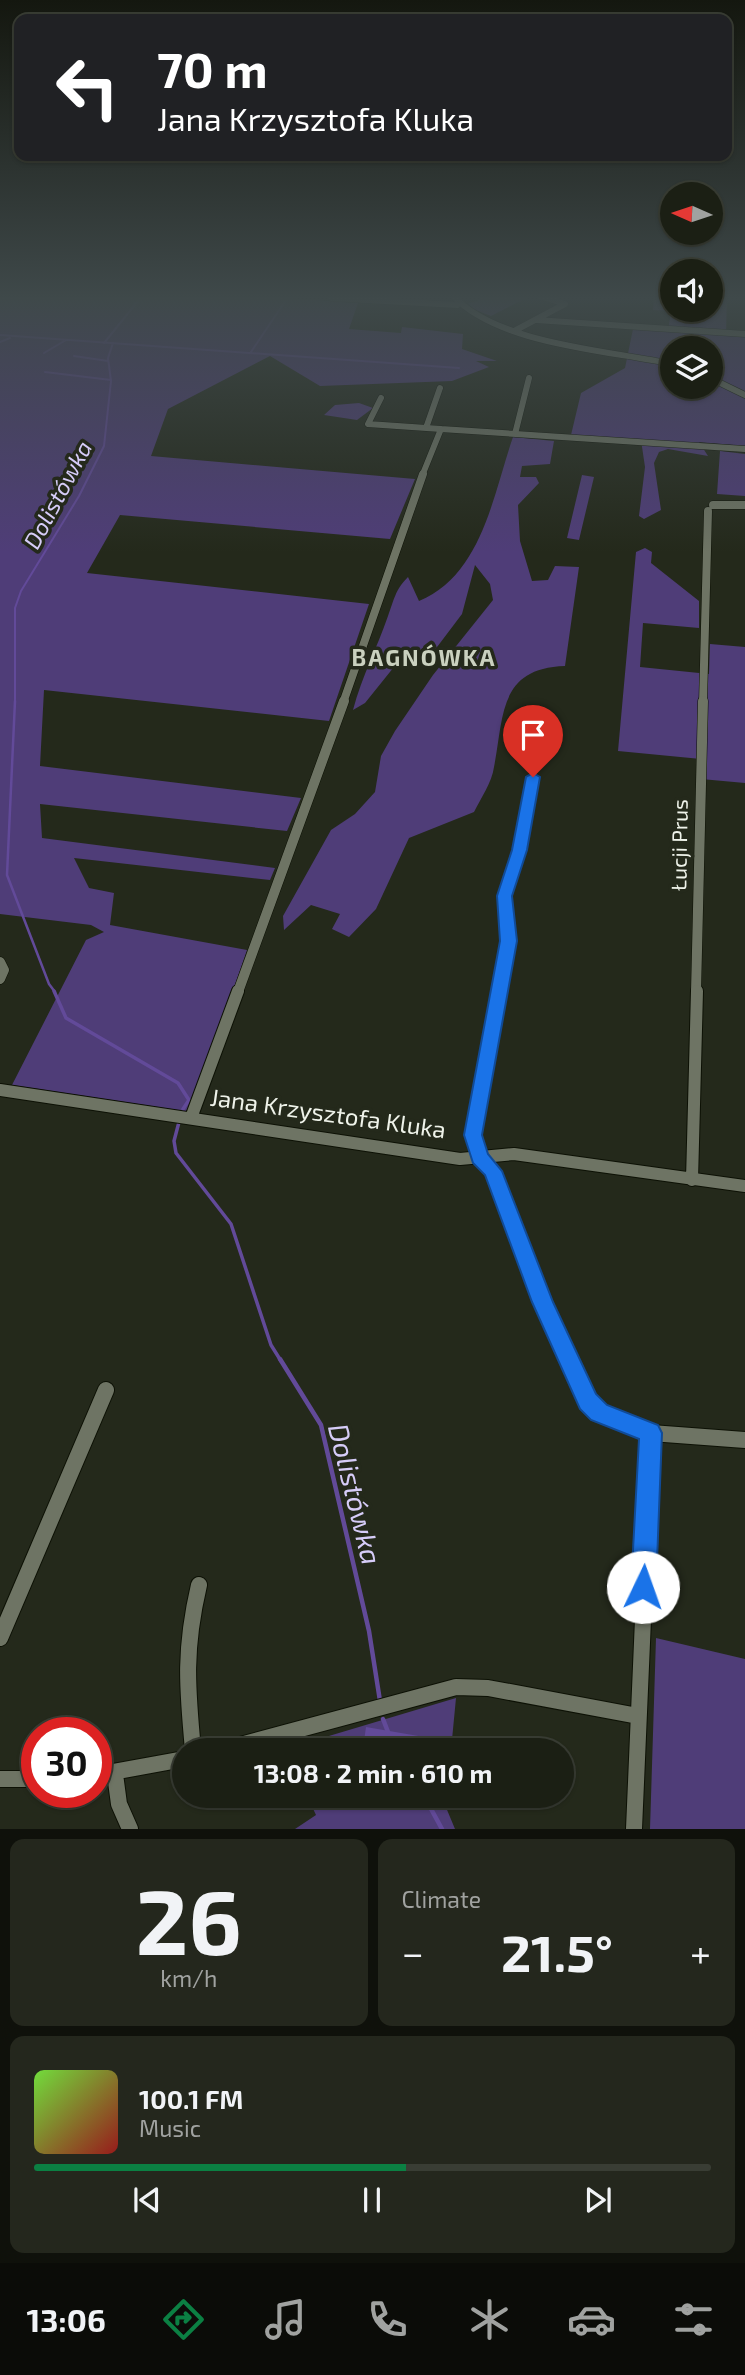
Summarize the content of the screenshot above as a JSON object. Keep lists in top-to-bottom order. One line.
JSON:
{"streets":{"street":["Łucji Prus","Jana Krzysztofa Kluka"]},"crossings":[["Łucji Prus","Jana Krzysztofa Kluka"]],"districts":["BAGNÓWKA"],"water":["Dolistówka"],"north":"left","page":{"turn":["70 m","Jana Krzysztofa Kluka"],"limit":"30","trip":"13:08 · 2 min · 610 m","tile":[["26","km/h"],"Climate"],"heat":["−","21.5°","+"],"song":["100.1 FM","Music"],"tabs":"13:06"}}
